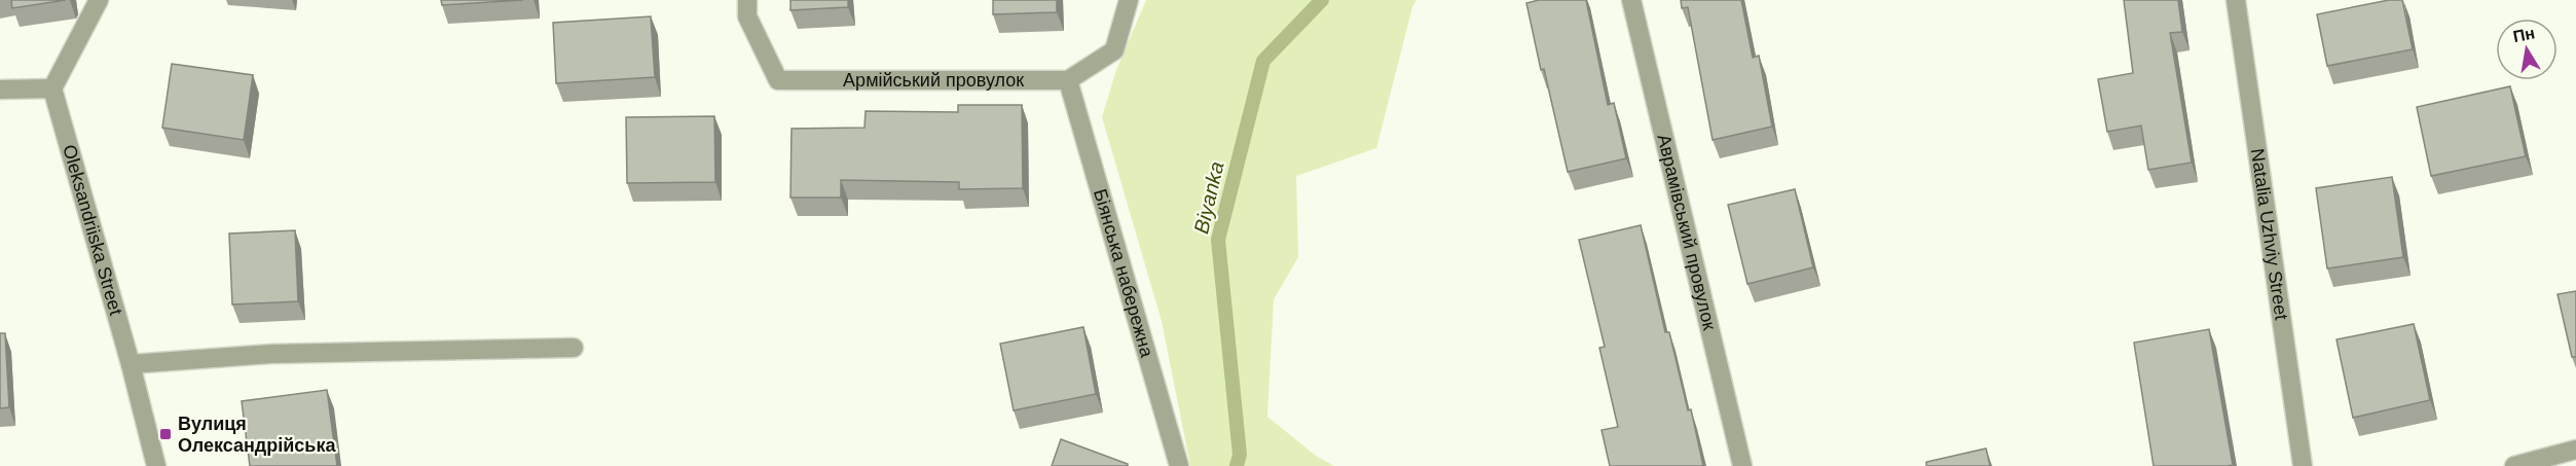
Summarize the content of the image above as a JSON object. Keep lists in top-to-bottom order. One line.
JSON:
{"streets":{"street":["Армійський провулок","Oleksandriiska Street","Аврамівський провулок","Natalia Uzhviy Street","Біянська набережна"]},"crossings":[["Армійський провулок","Біянська набережна"]],"water":["Biyanka"],"places":{"transit":["Вулиця Олександрійська"]},"north":"top"}
